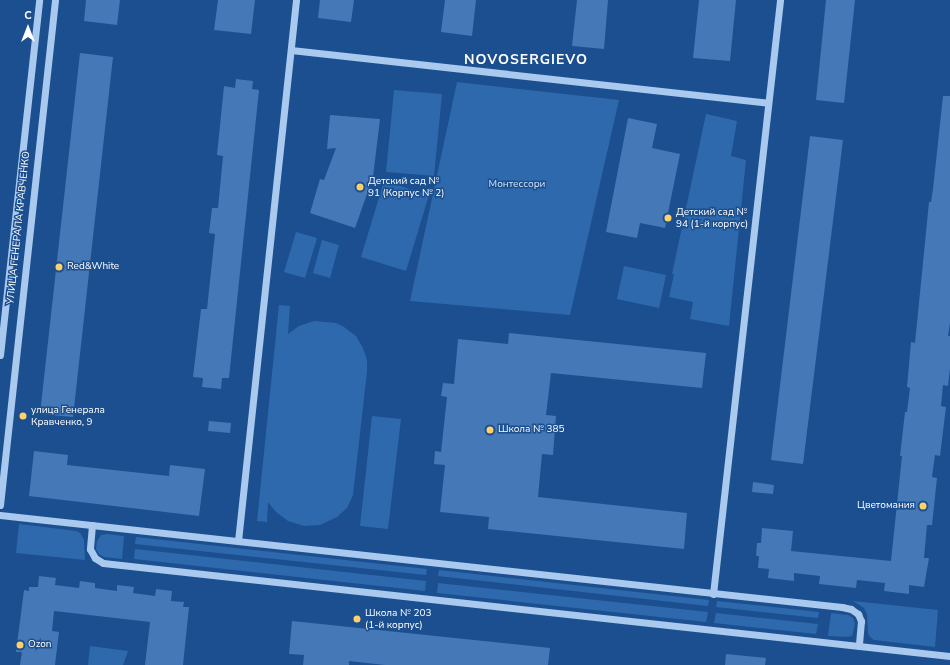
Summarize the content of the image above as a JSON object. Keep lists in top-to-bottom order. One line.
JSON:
{"streets":{"street":["УЛИЦА ГЕНЕРАЛА КРАВЧЕНКО"]},"districts":["NOVOSERGIEVO"],"parks":["Монтессори"],"places":["Детский сад № 91 (Корпус № 2)","Детский сад № 94 (1-й корпус)","Red&White","улица Генерала Кравченко, 9","Школа № 385","Цветомания","Школа № 203 (1-й корпус)","Ozon"],"north":"top"}
